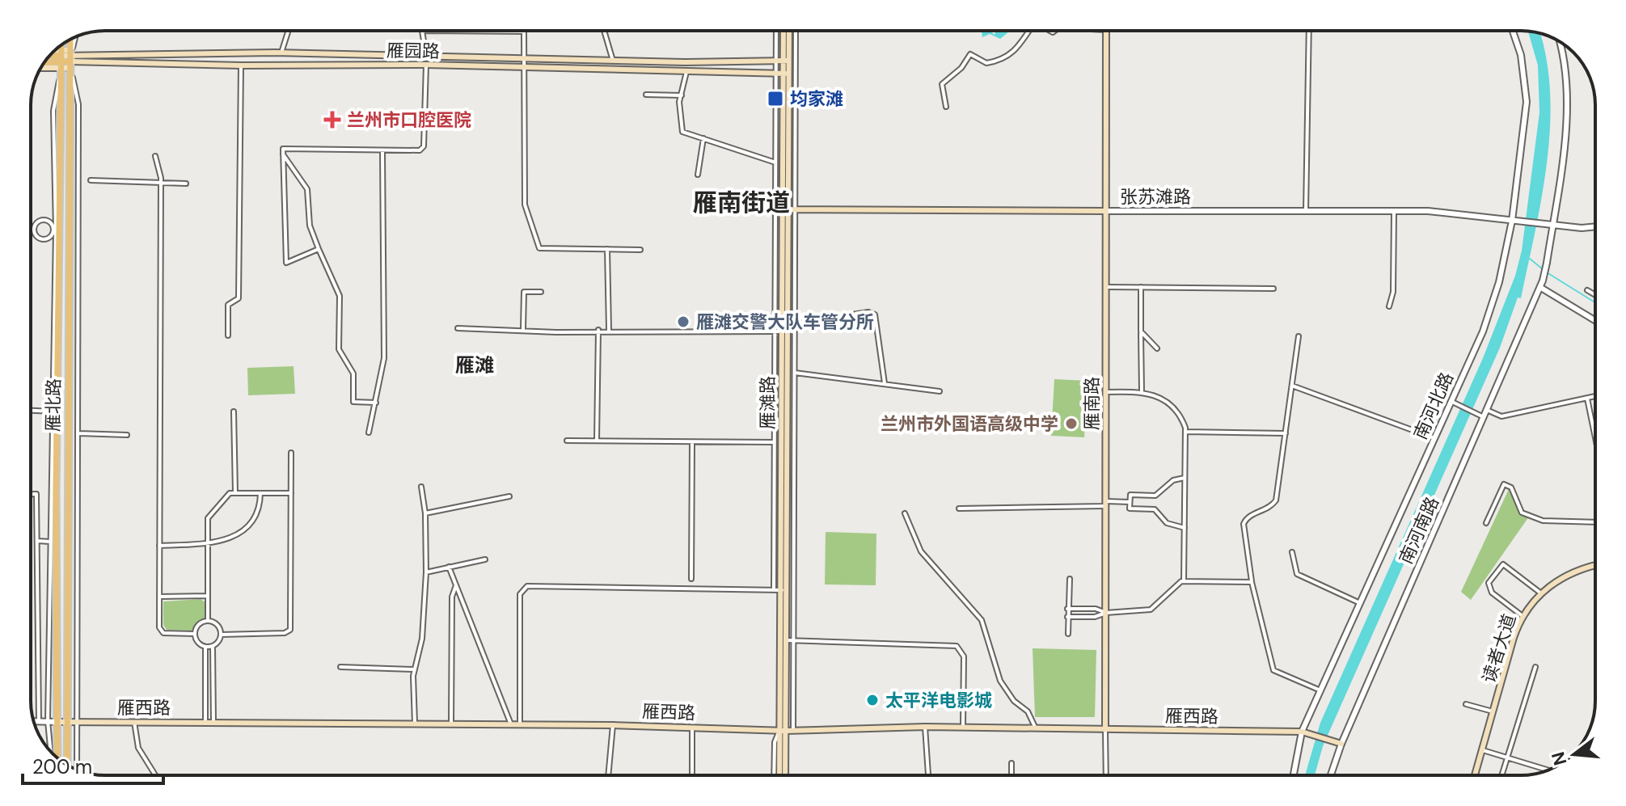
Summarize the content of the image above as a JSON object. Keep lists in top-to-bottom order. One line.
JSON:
{"streets":{"main road":["雁园路","张苏滩路","雁滩路","雁南路","雁北路","读者大道","雁西路"],"street":["南河北路","南河南路"]},"crossings":[["雁园路","雁滩路"],["雁园路","雁北路"],["张苏滩路","雁滩路"],["张苏滩路","雁南路"],["张苏滩路","南河北路"],["张苏滩路","南河南路"],["雁滩路","雁西路"],["雁南路","雁西路"],["雁北路","雁西路"],["南河北路","雁西路"],["南河南路","雁西路"]],"districts":["雁南街道","雁滩"],"places":{"transit":["均家滩"],"health":["兰州市口腔医院"],"other":["雁滩交警大队车管分所","兰州市外国语高级中学","太平洋电影城"]},"scale_bar":"200 m","north":"left"}
